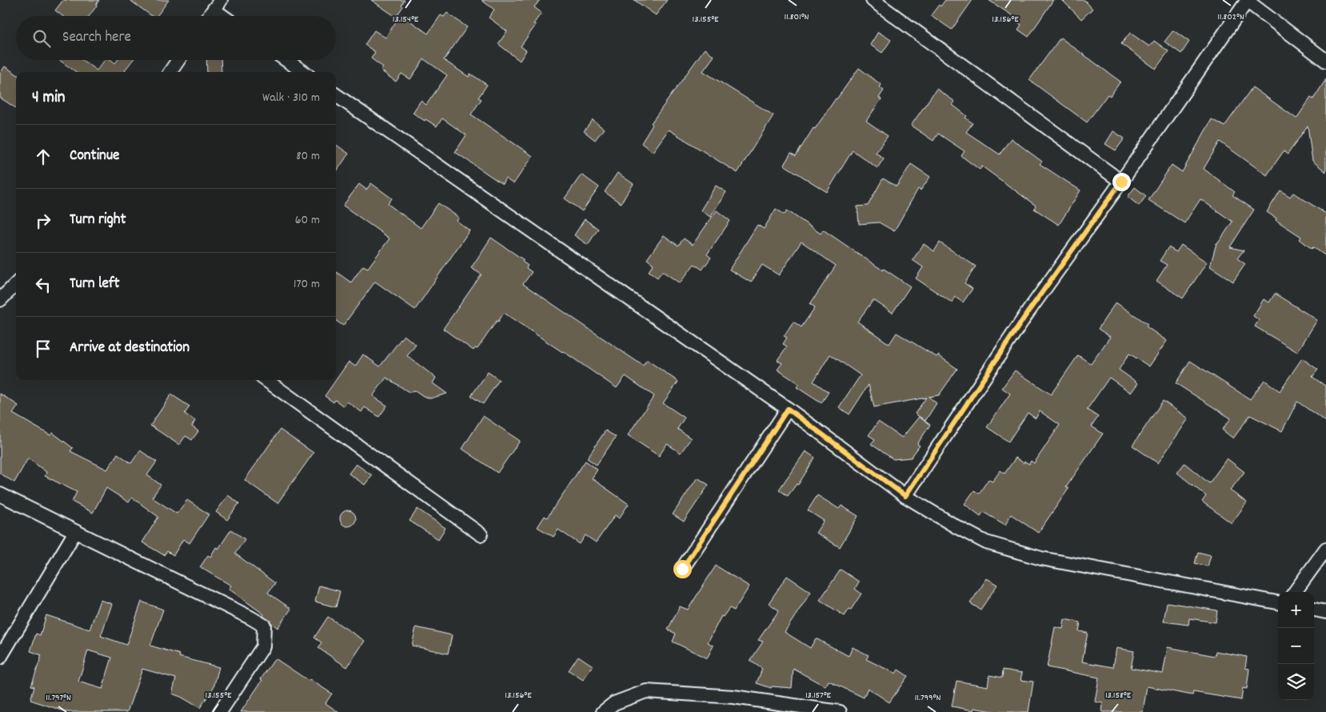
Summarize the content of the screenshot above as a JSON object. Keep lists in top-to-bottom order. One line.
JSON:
{"page":{"search":"Search here","heading":["4 min","Walk · 310 m"],"list":[["Continue","80 m"],["Turn right","60 m"],["Turn left","170 m"],"Arrive at destination"],"map_buttons":["+","−"]},"coordinates":["11.801°N","11.802°N","13.154°E","13.155°E","13.156°E","13.157°E","13.158°E","11.797°N","11.799°N"]}
